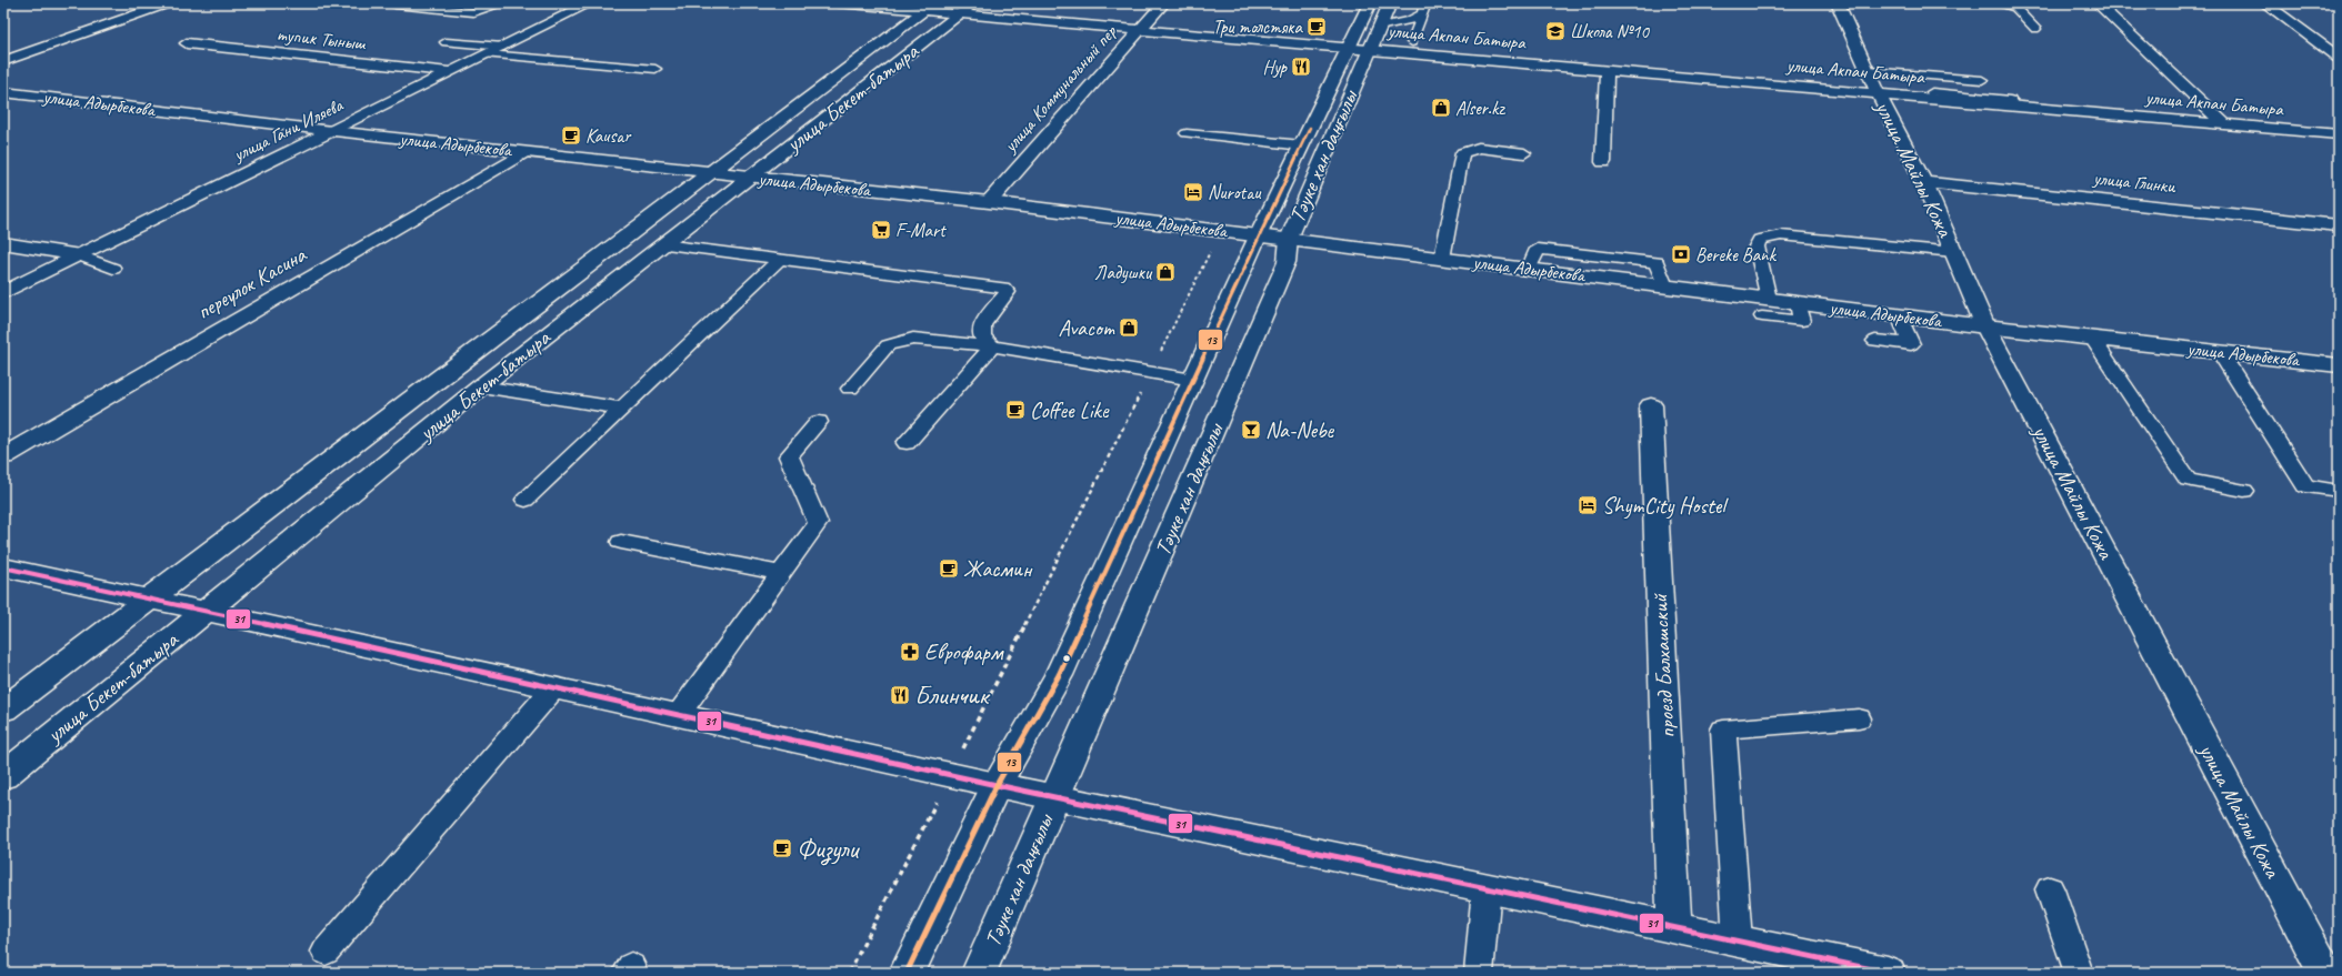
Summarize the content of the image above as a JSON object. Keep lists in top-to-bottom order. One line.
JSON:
{"streets":{"street":["улица Акпан Батыра","тупик Тыныш","улица Коммунальный пер","улица Бекет-батыра","улица Адырбекова","улица Гани Иляева","Тәуке хан даңғылы","улица Майлы Кожа","улица Глинки","переулок Касина","проезд Балхашский"]},"crossings":[["улица Акпан Батыра","улица Коммунальный пер"],["улица Акпан Батыра","улица Бекет-батыра"],["улица Акпан Батыра","Тәуке хан даңғылы"],["улица Акпан Батыра","улица Майлы Кожа"],["тупик Тыныш","улица Гани Иляева"],["улица Коммунальный пер","улица Адырбекова"],["улица Бекет-батыра","улица Адырбекова"],["улица Адырбекова","улица Гани Иляева"],["улица Адырбекова","Тәуке хан даңғылы"],["улица Адырбекова","улица Майлы Кожа"],["улица Адырбекова","переулок Касина"],["улица Майлы Кожа","улица Глинки"]],"places":{"cafe":["Три толстяка","Kausar","Coffee Like","Жасмин","Физули"],"school or university":["Школа №10"],"restaurant":["Нур","Блинчик"],"shop":["Alser.kz","Ладушки","Avacom"],"hotel":["Nurotau","ShymCity Hostel"],"supermarket":["F-Mart"],"bank":["Bereke Bank"],"bar":["Na-Nebe"],"pharmacy":["Еврофарм"]},"lines":["transit line 13","transit line 31"]}
